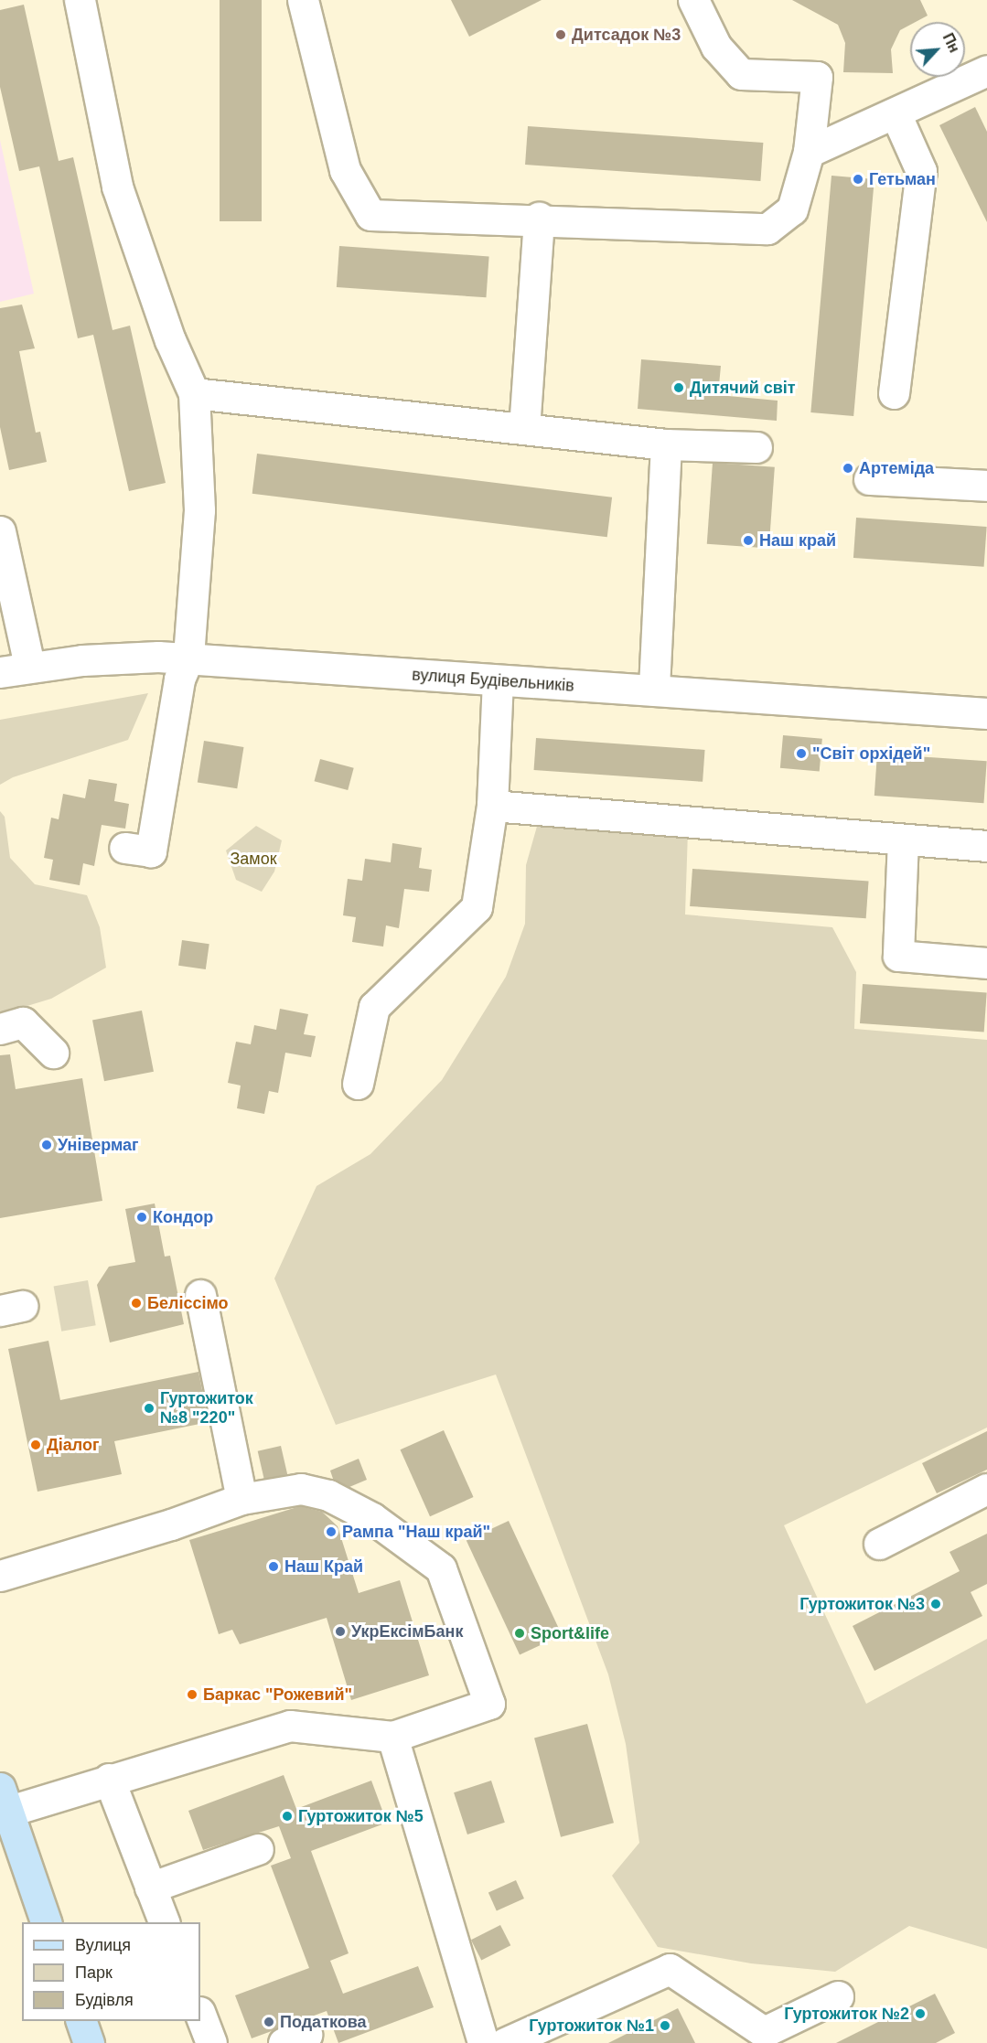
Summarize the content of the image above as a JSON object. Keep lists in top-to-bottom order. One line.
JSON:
{"streets":{"street":["вулиця Будівельників"]},"parks":["Замок"],"places":["Дитсадок №3","Гетьман","Дитячий світ","Артеміда","Наш край","\"Світ орхідей\"","Універмаг","Кондор","Беліссімо","Гуртожиток №8 \"220\"","Діалог","Рампа \"Наш край\"","Наш Край","Гуртожиток №3","УкрЕксімБанк","Sport&life","Баркас \"Рожевий\"","Гуртожиток №5","Гуртожиток №2","Податкова","Гуртожиток №1"],"legend":["Вулиця","Парк","Будівля"],"north":"top right"}
